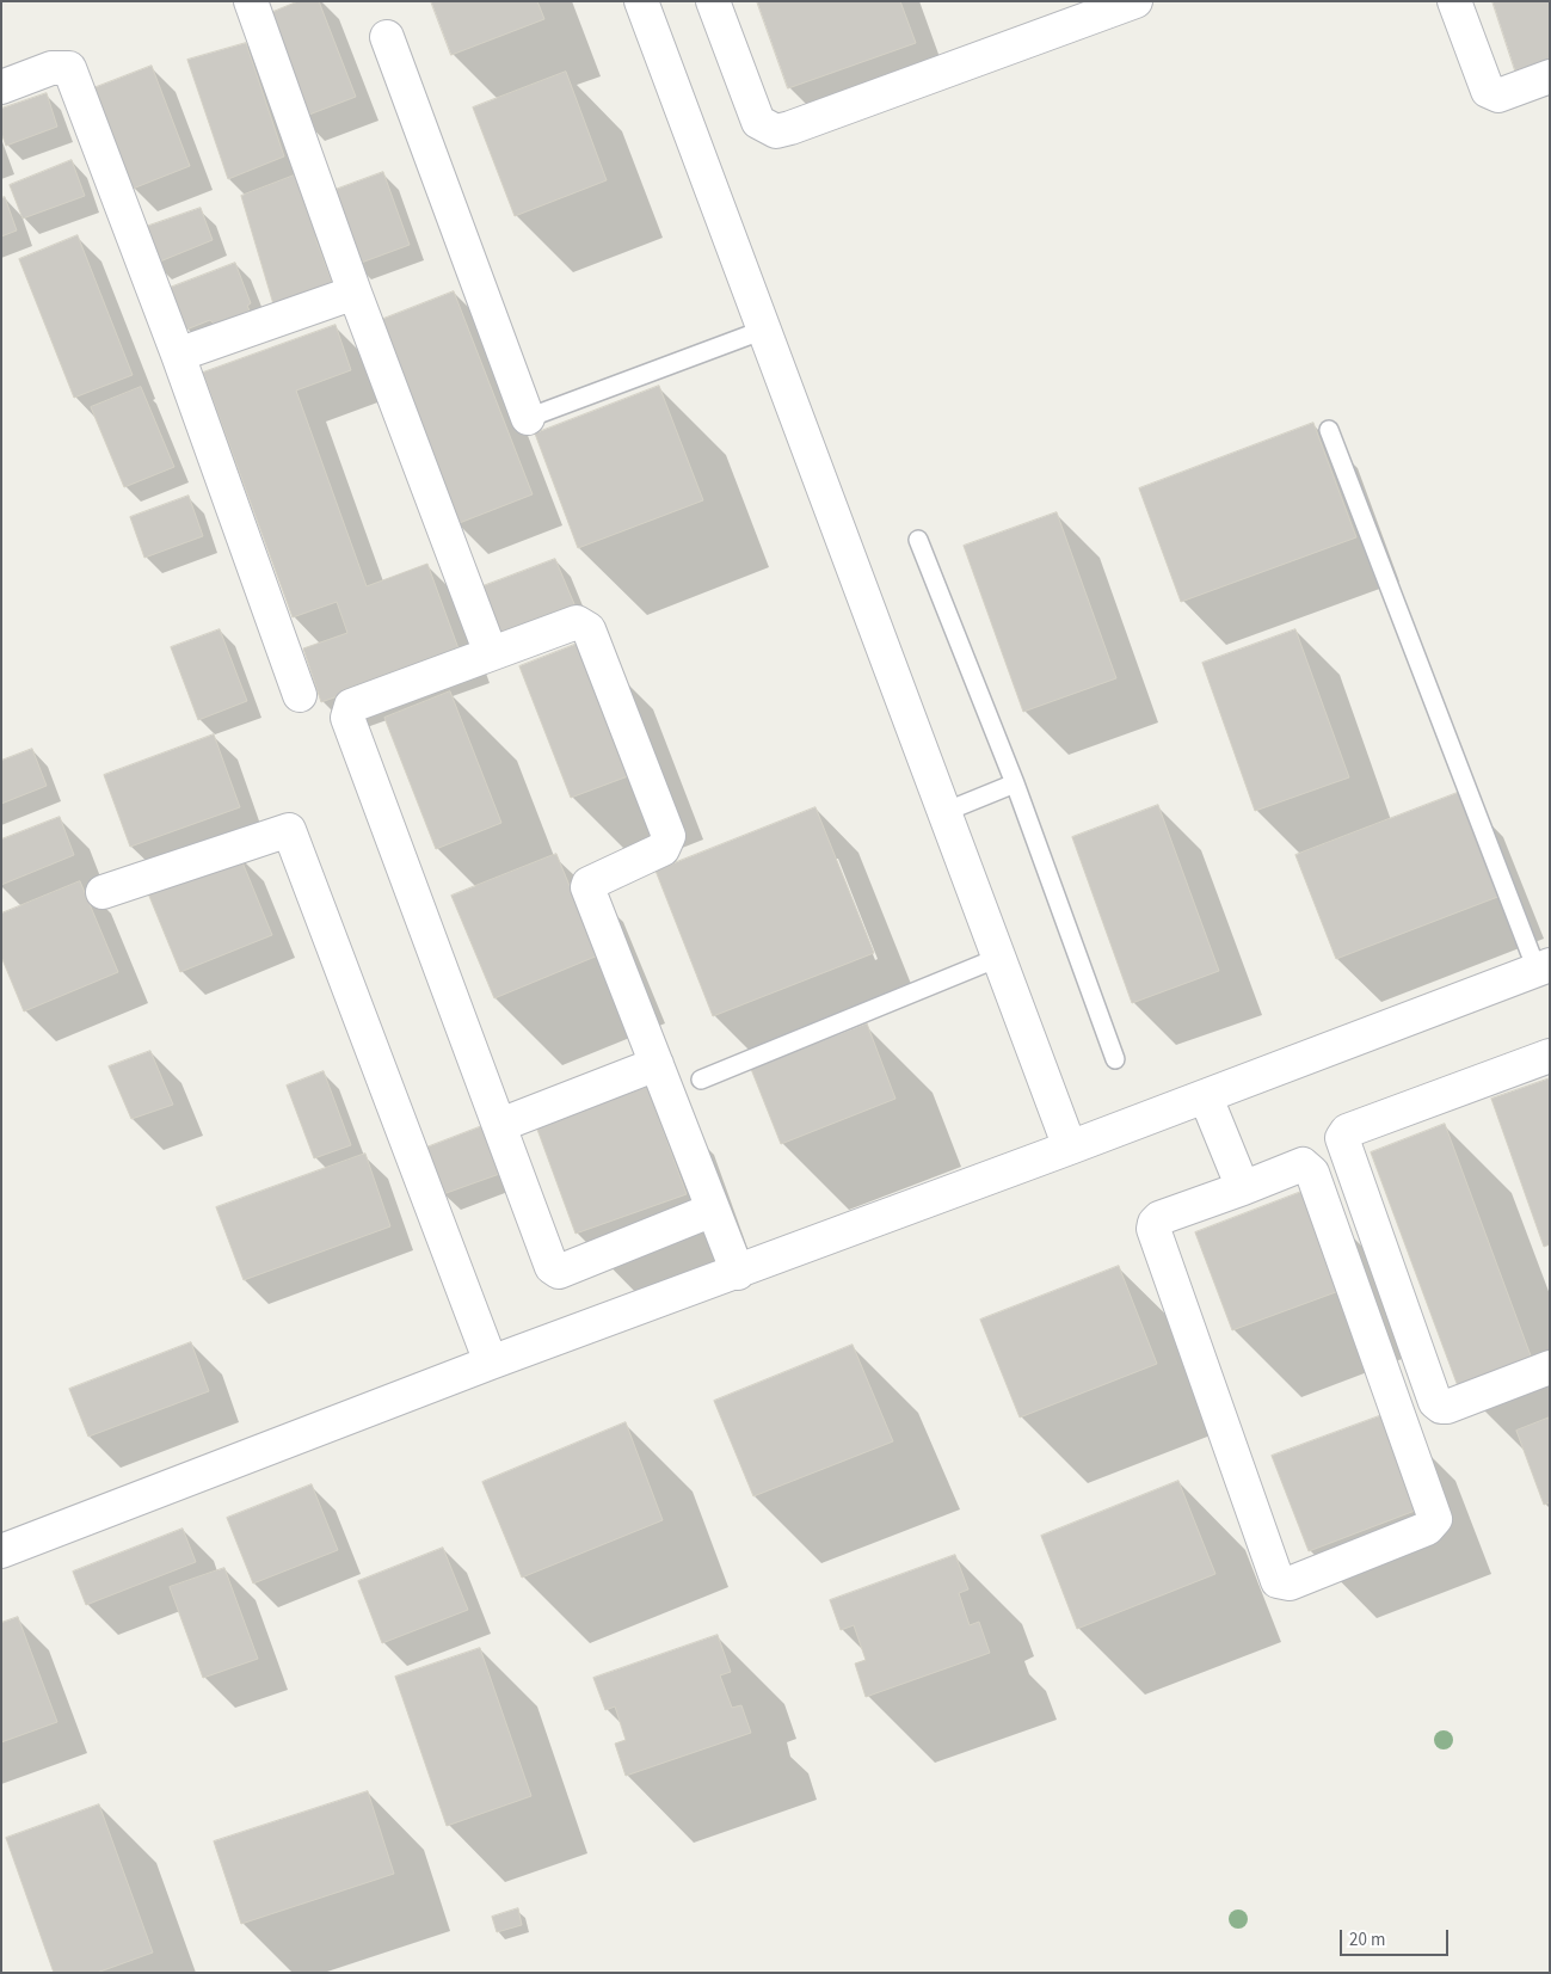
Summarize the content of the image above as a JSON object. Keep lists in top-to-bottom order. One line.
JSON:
{"scale_bar":"20 m"}
